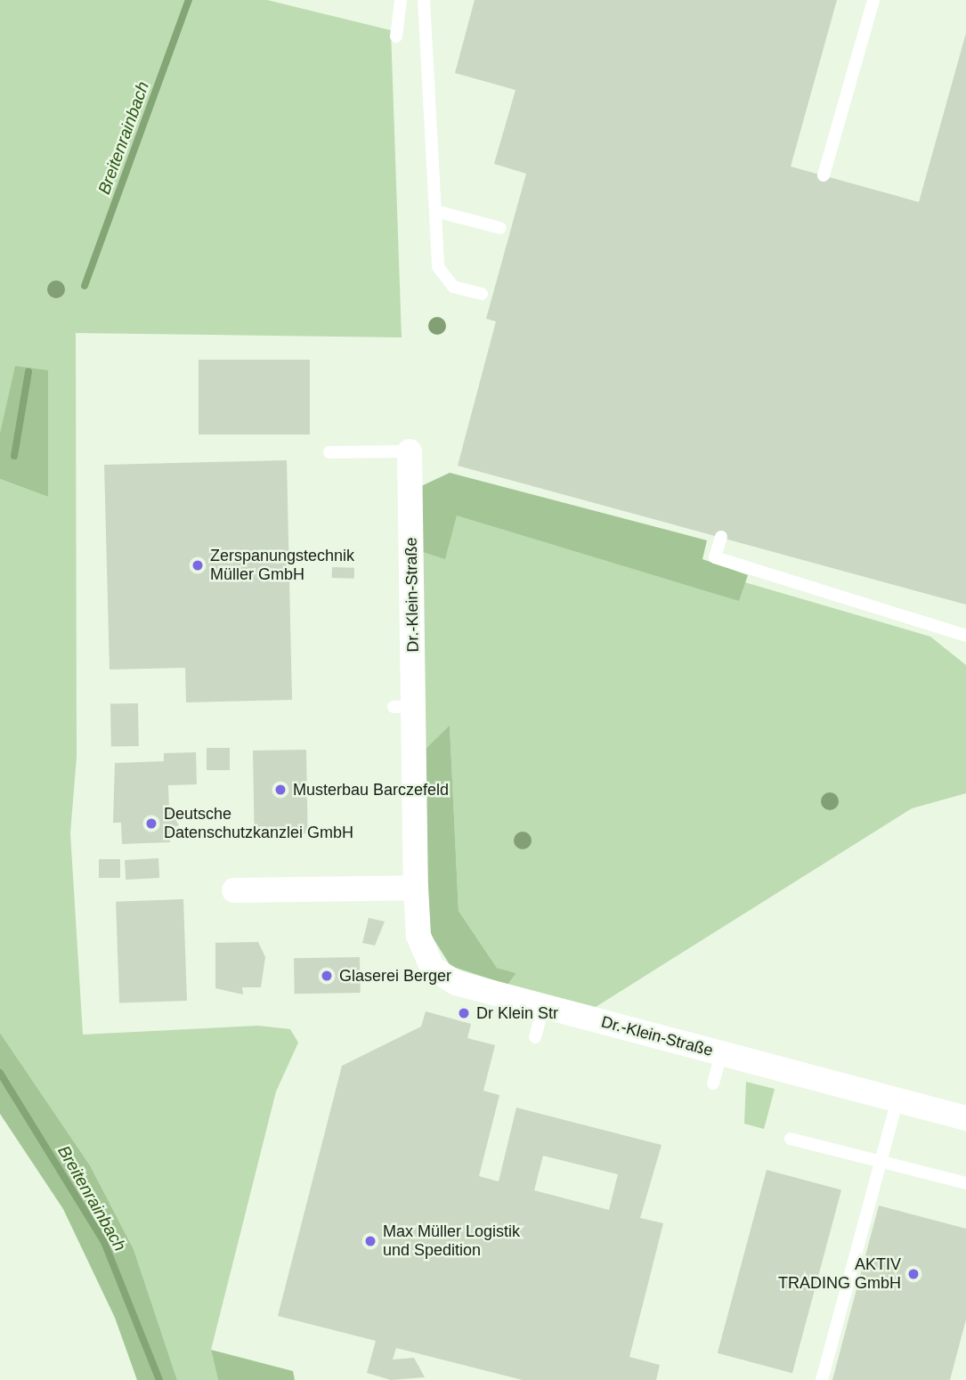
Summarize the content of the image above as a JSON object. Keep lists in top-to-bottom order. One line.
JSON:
{"streets":{"street":["Dr.-Klein-Straße"]},"water":["Breitenrainbach"],"places":["Zerspanungstechnik Müller GmbH","Musterbau Barczefeld","Deutsche Datenschutzkanzlei GmbH","Glaserei Berger","Dr Klein Str","Max Müller Logistik und Spedition","AKTIV TRADING GmbH"]}
